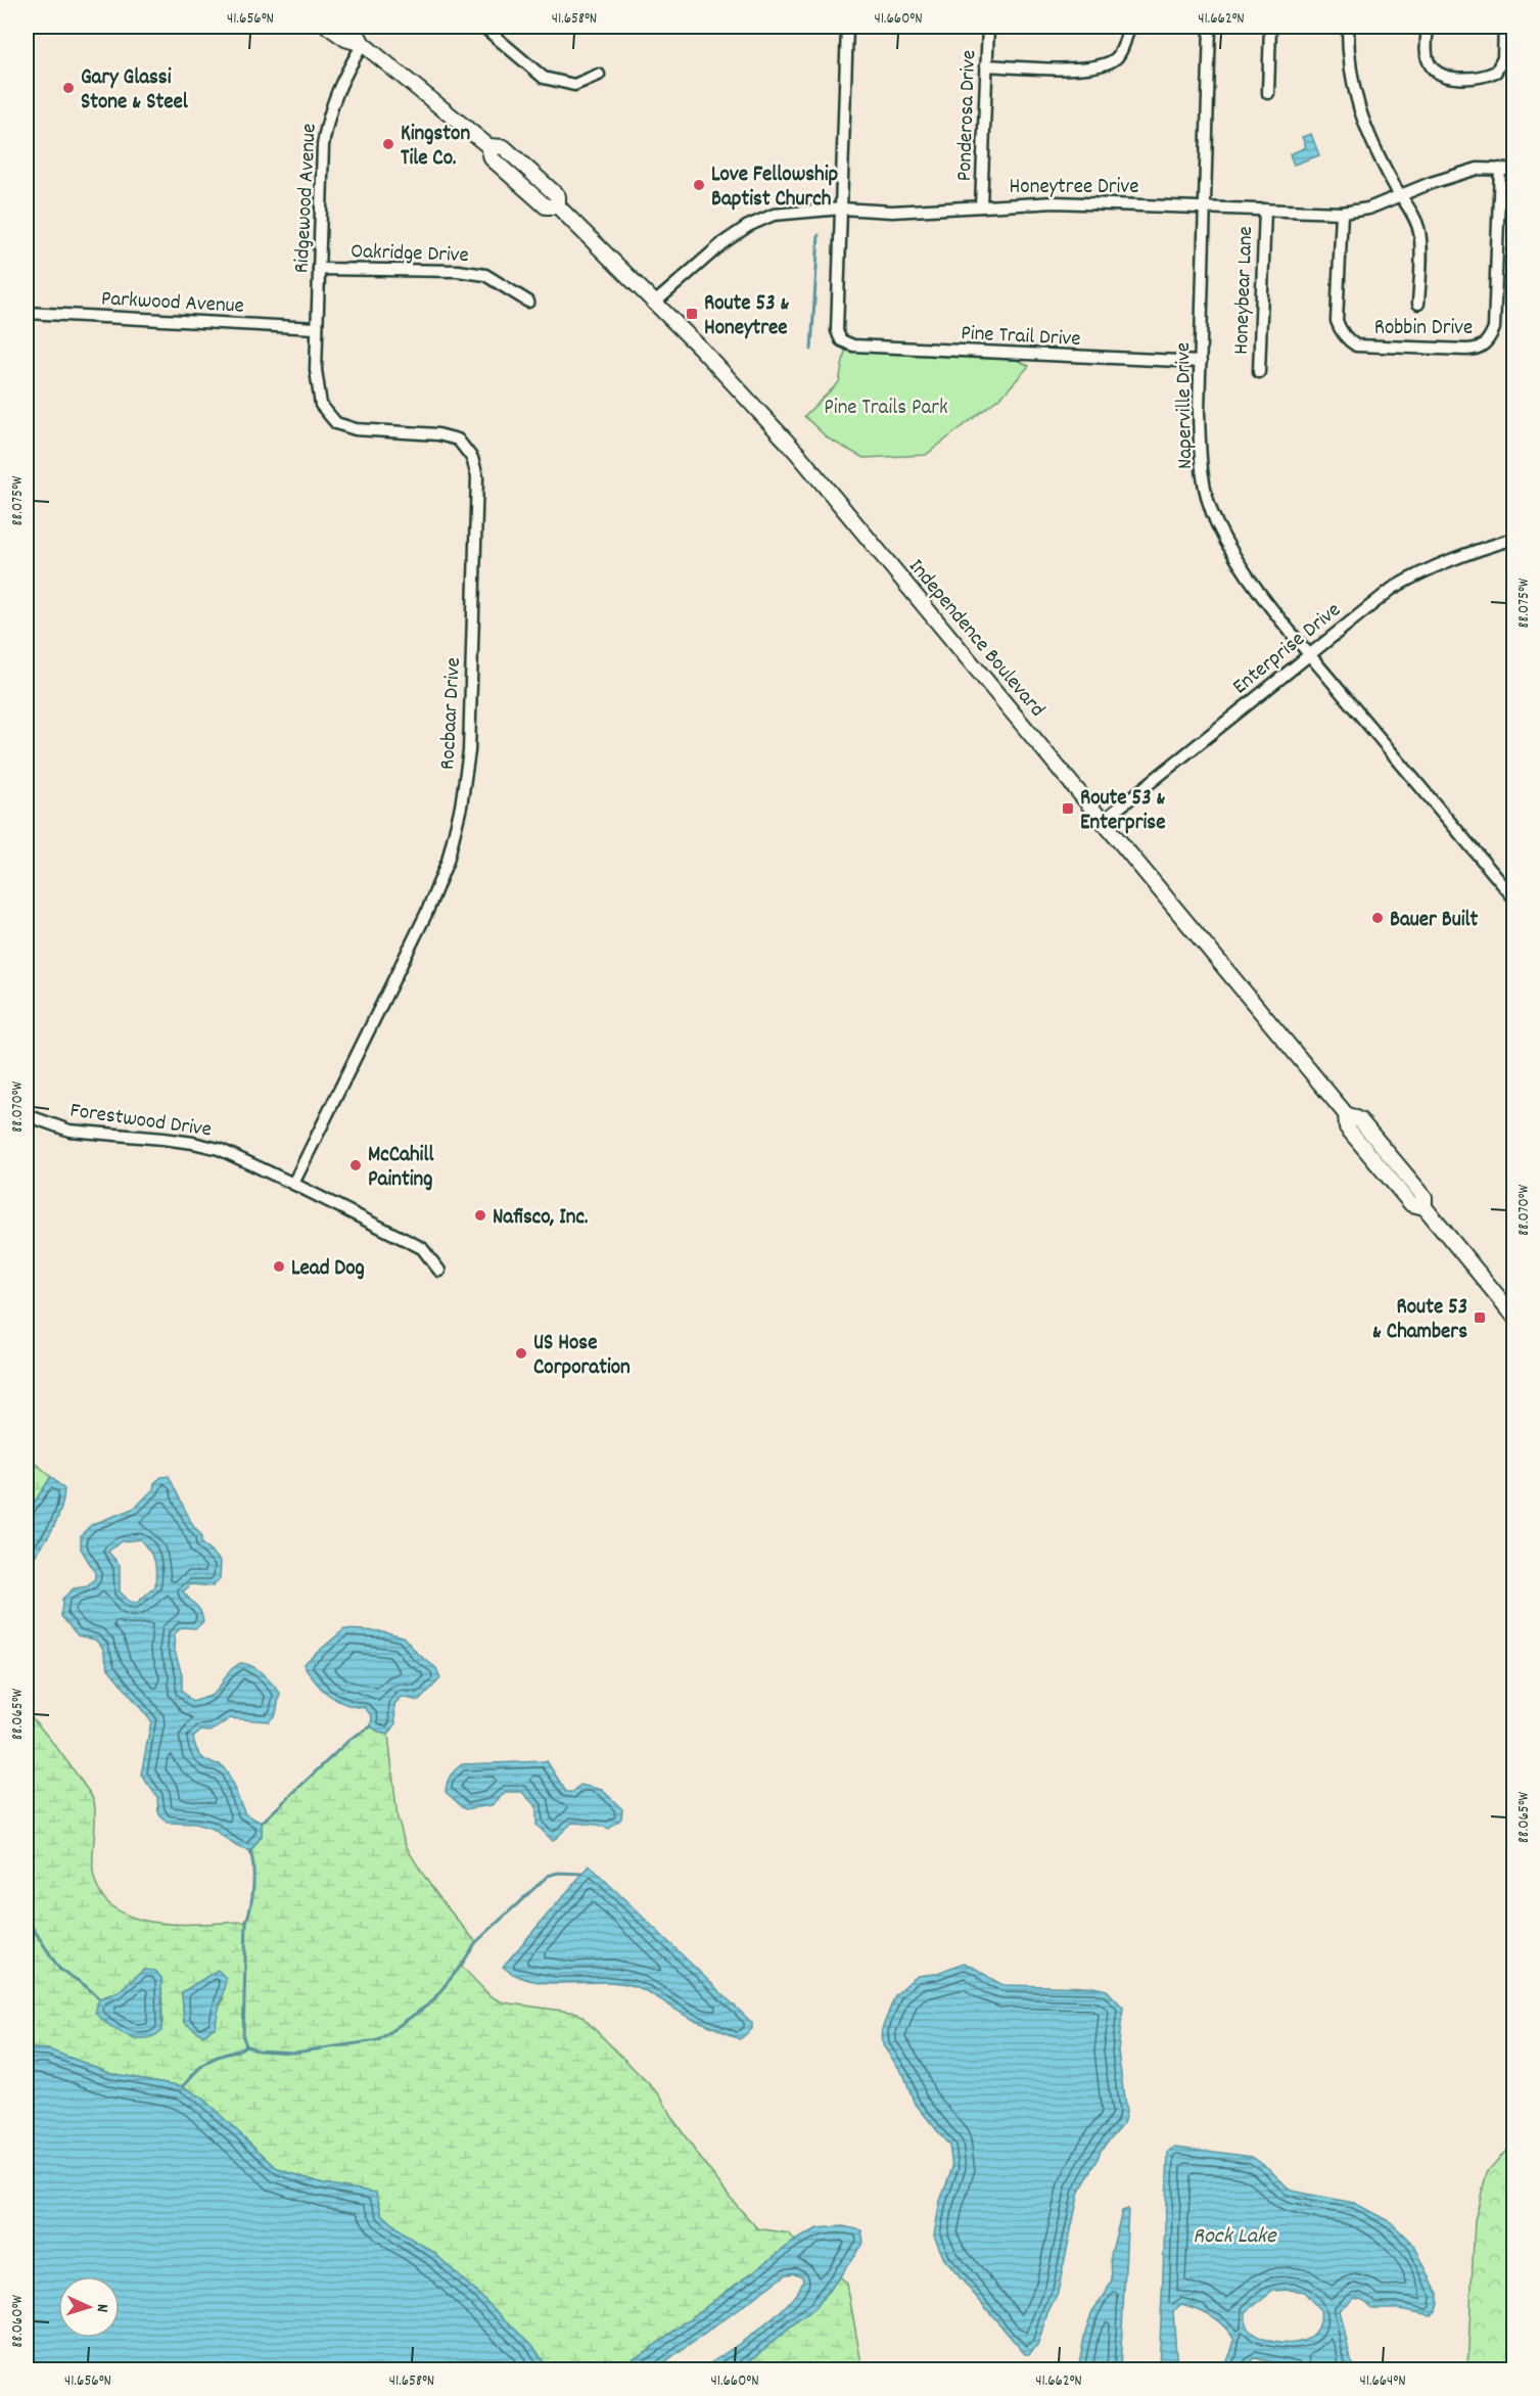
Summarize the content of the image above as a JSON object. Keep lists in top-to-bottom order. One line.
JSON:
{"streets":{"main road":["Independence Boulevard"],"street":["Ponderosa Drive","Honeytree Drive","Ridgewood Avenue","Oakridge Drive","Honeybear Lane","Parkwood Avenue","Robbin Drive","Pine Trail Drive","Naperville Drive","Enterprise Drive","Rocbaar Drive","Forestwood Drive"]},"crossings":[["Ponderosa Drive","Honeytree Drive"],["Honeytree Drive","Honeybear Lane"],["Honeytree Drive","Robbin Drive"],["Honeytree Drive","Pine Trail Drive"],["Honeytree Drive","Naperville Drive"],["Honeytree Drive","Independence Boulevard"],["Ridgewood Avenue","Oakridge Drive"],["Ridgewood Avenue","Parkwood Avenue"],["Ridgewood Avenue","Independence Boulevard"],["Ridgewood Avenue","Rocbaar Drive"],["Parkwood Avenue","Rocbaar Drive"],["Pine Trail Drive","Naperville Drive"],["Naperville Drive","Enterprise Drive"],["Independence Boulevard","Enterprise Drive"],["Rocbaar Drive","Forestwood Drive"]],"water":["Rock Lake"],"parks":["Pine Trails Park"],"places":{"other":["Gary Glassi Stone & Steel","Kingston Tile Co.","Love Fellowship Baptist Church","Bauer Built","McCahill Painting","Nafisco, Inc.","Lead Dog","US Hose Corporation"],"transit":["Route 53 & Honeytree","Route 53 & Enterprise","Route 53 & Chambers"]},"north":"right","coordinates":["41.656°N","41.658°N","41.660°N","41.662°N","88.075°W","88.070°W","88.065°W","88.060°W","41.664°N"]}
